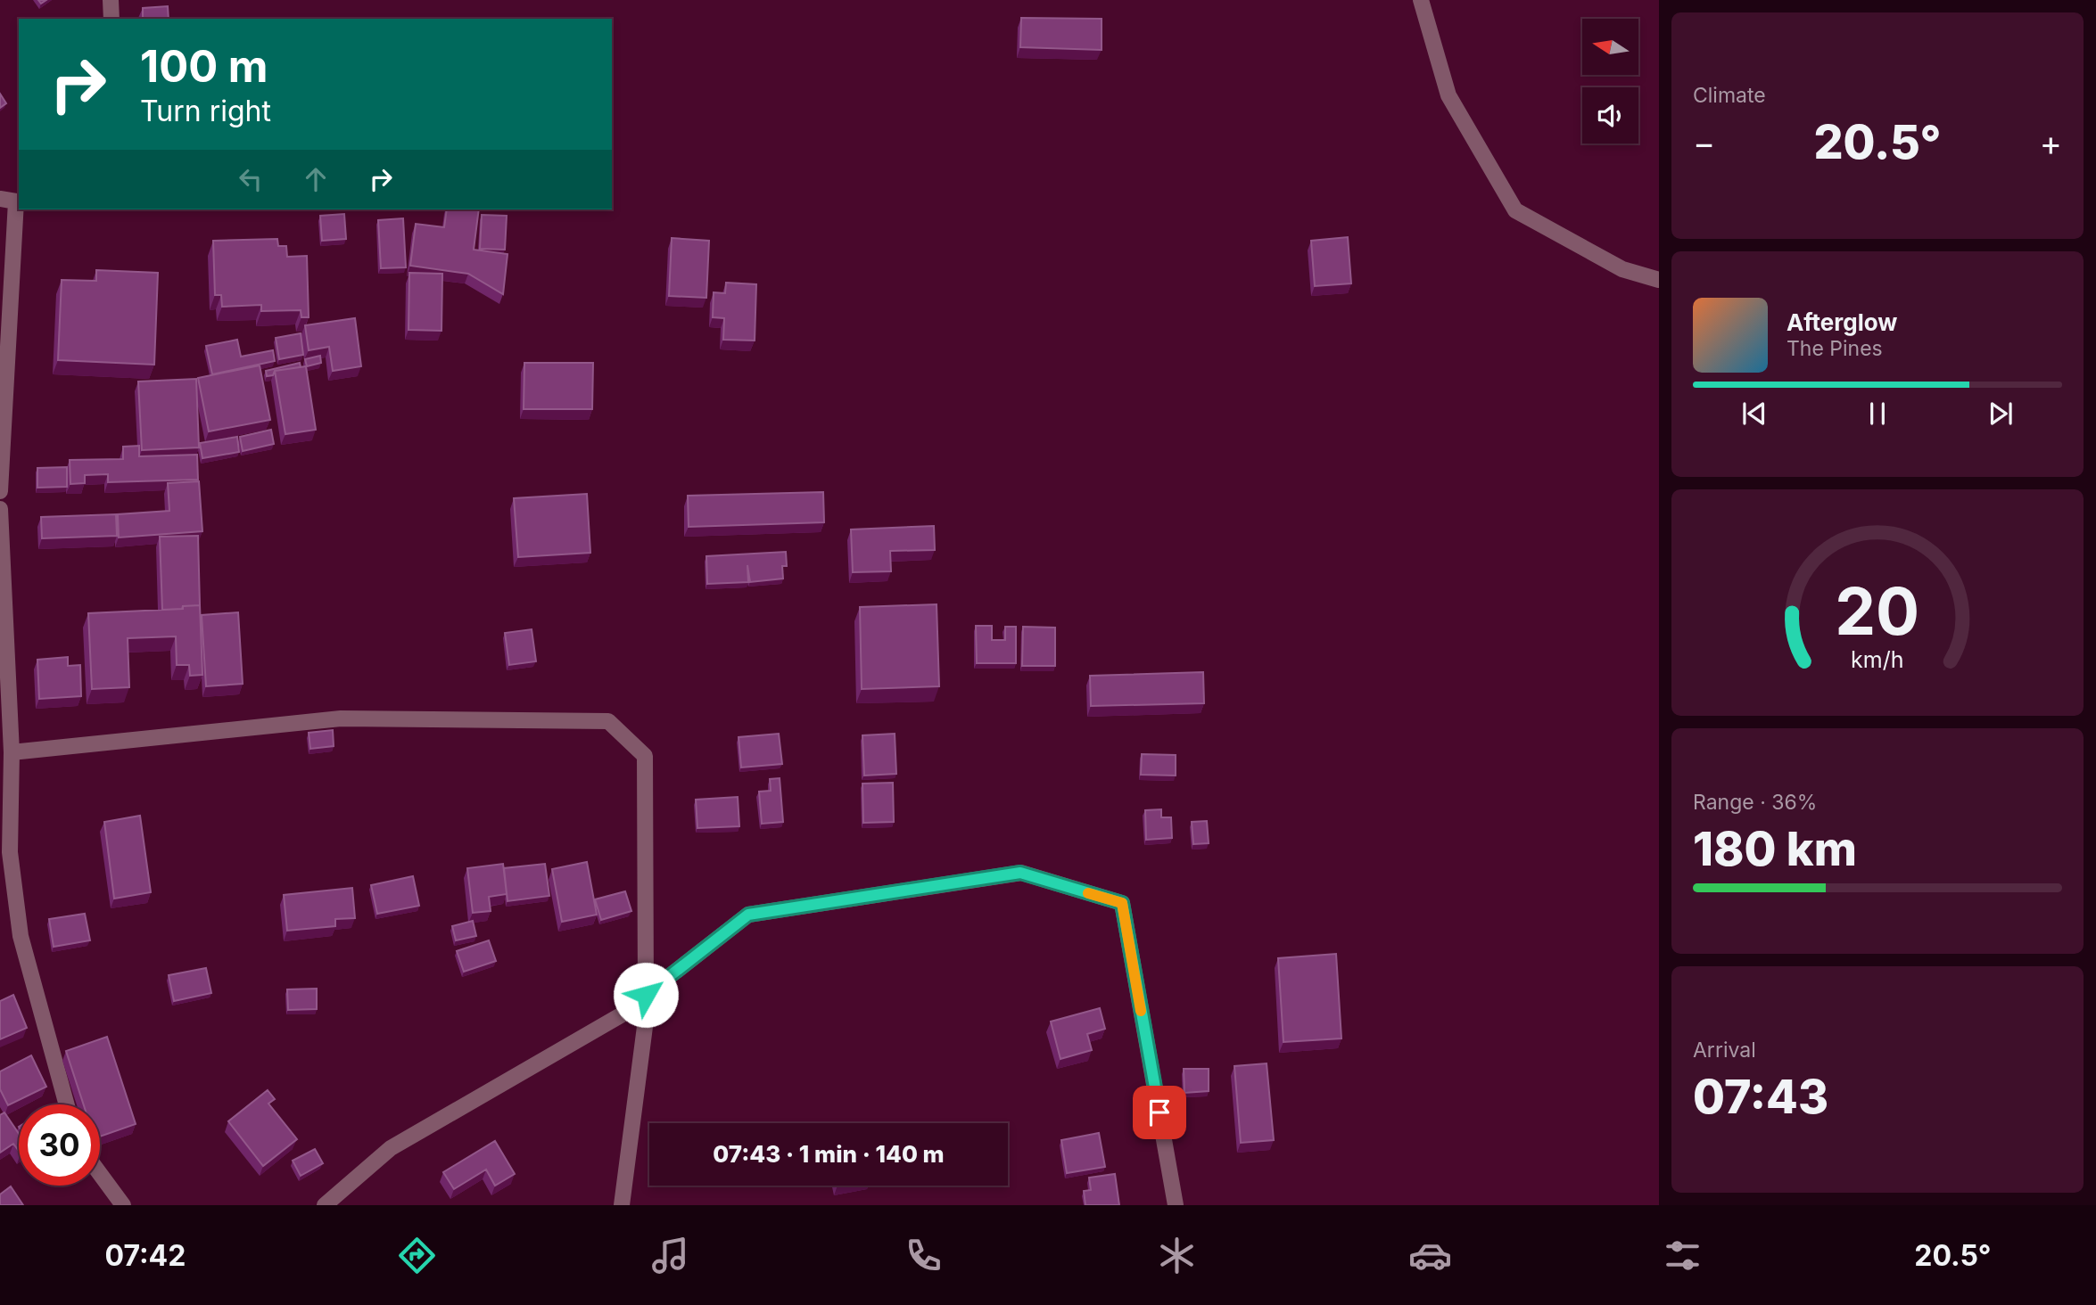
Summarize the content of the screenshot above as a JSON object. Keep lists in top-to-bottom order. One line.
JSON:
{"north":"left","page":{"tile":["Climate",["Range · 36%","180 km"],["Arrival","07:43"]],"turn":["100 m","Turn right"],"heat":["−","20.5°","+"],"song":["Afterglow","The Pines"],"limit":"30","trip":"07:43 · 1 min · 140 m","tabs":["07:42","20.5°"],"gauge":["20","km/h"]}}
